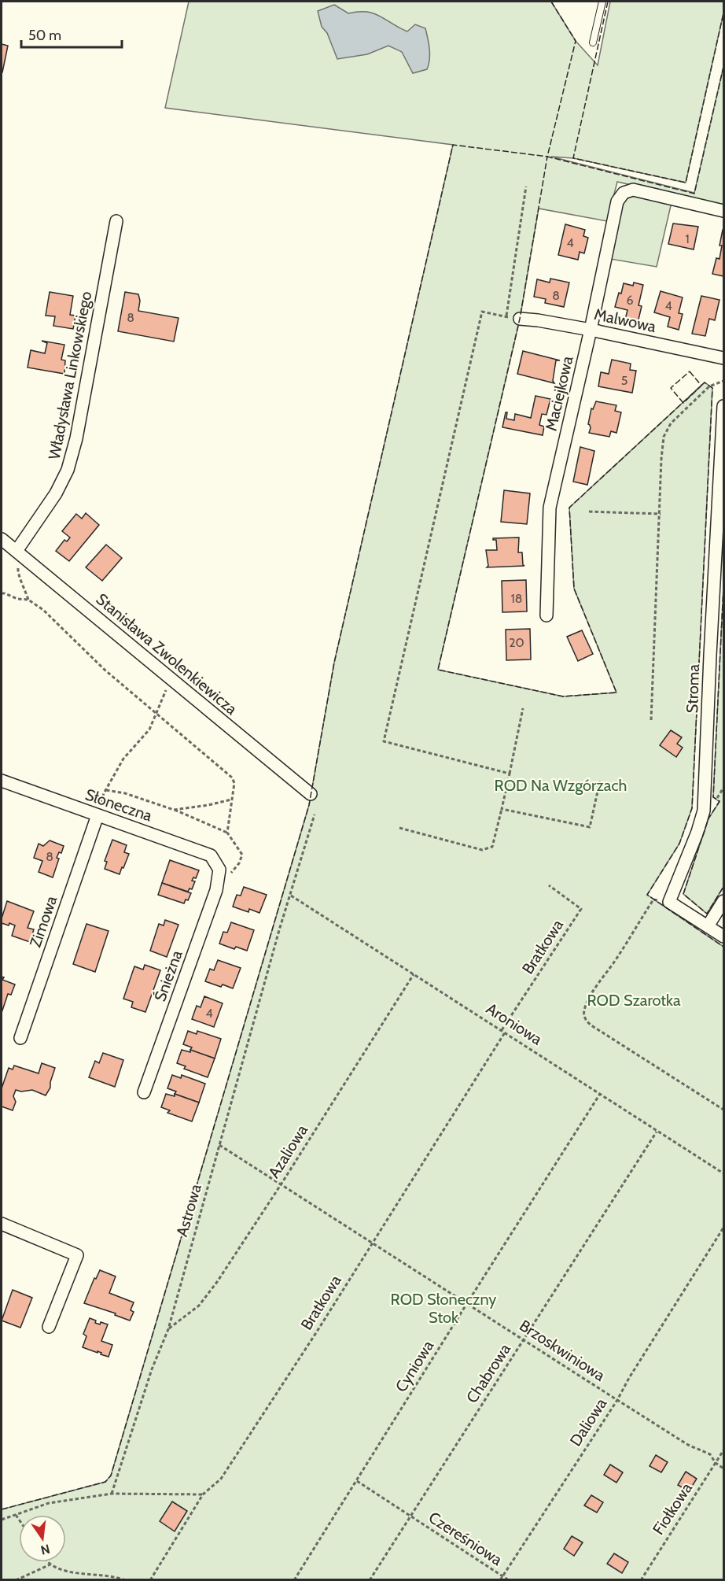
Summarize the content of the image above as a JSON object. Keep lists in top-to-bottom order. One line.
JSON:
{"streets":{"street":["Malwowa","Władysława Linkowskiego","Maciejkowa","Stanisława Zwolenkiewicza","Stroma","Słoneczna","Zimowa","Śnieżna"],"path":["Bratkowa","Aroniowa","Azaliowa","Astrowa","Brzoskwiniowa","Cyniowa","Chabrowa","Daliowa","Fiołkowa","Czereśniowa"]},"crossings":[["Malwowa","Maciejkowa"],["Władysława Linkowskiego","Stanisława Zwolenkiewicza"],["Słoneczna","Zimowa"],["Słoneczna","Śnieżna"],["Bratkowa","Aroniowa"],["Bratkowa","Brzoskwiniowa"],["Aroniowa","Azaliowa"],["Aroniowa","Astrowa"],["Aroniowa","Cyniowa"],["Aroniowa","Chabrowa"],["Azaliowa","Astrowa"],["Azaliowa","Brzoskwiniowa"],["Astrowa","Brzoskwiniowa"],["Brzoskwiniowa","Cyniowa"],["Brzoskwiniowa","Chabrowa"],["Brzoskwiniowa","Daliowa"],["Brzoskwiniowa","Fiołkowa"],["Cyniowa","Czereśniowa"],["Chabrowa","Czereśniowa"],["Daliowa","Czereśniowa"]],"parks":["ROD Na Wzgórzach","ROD Szarotka","ROD Słoneczny Stok"],"house_numbers":["1","4","8","6","4","8","5","18","20","8","4"],"scale_bar":"50 m","north":"bottom"}
